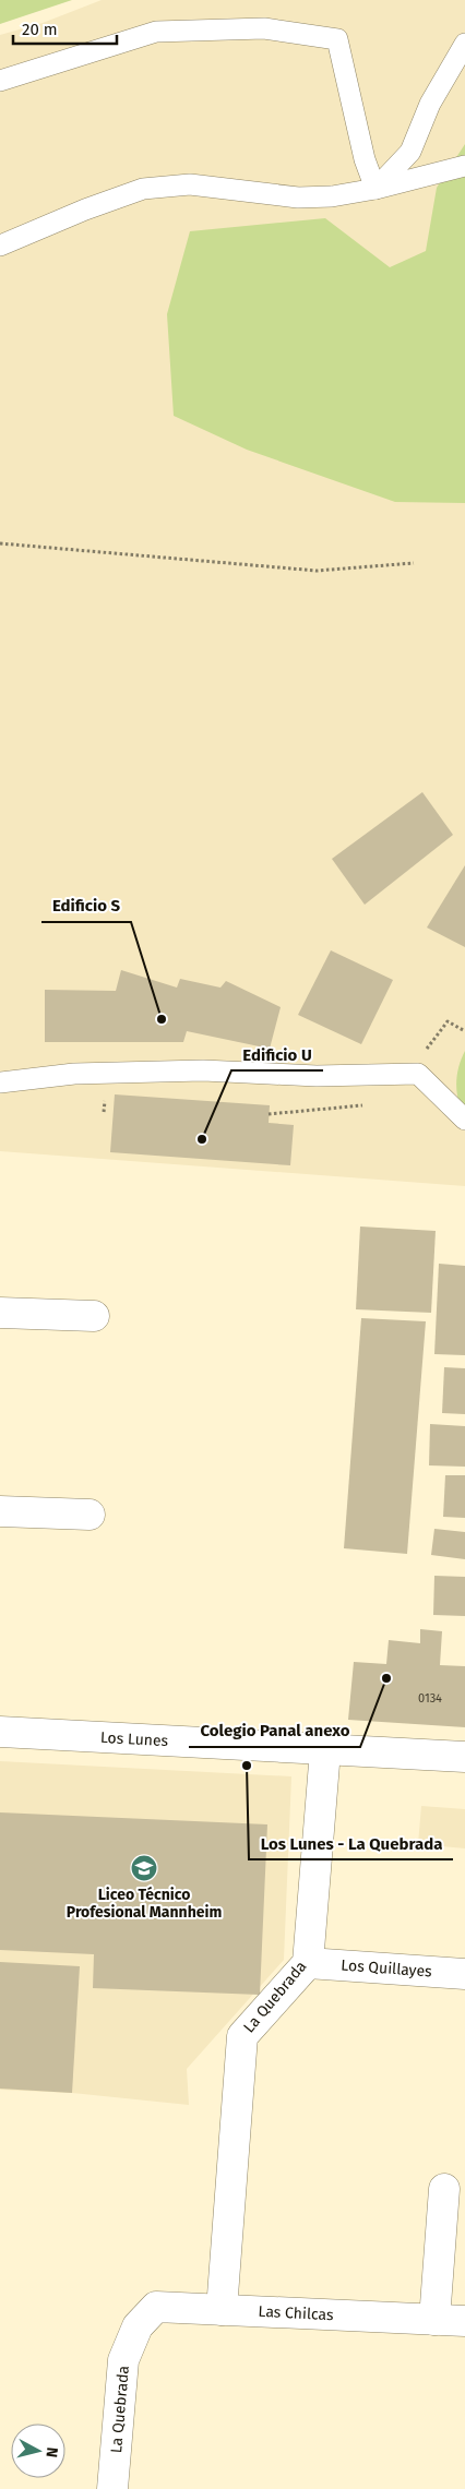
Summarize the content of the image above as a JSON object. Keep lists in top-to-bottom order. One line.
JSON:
{"streets":{"street":["Los Lunes","Los Quillayes","La Quebrada","Las Chilcas"]},"crossings":[["Los Lunes","La Quebrada"],["Los Quillayes","La Quebrada"],["La Quebrada","Las Chilcas"]],"places":{"other":["Edificio S","Edificio U","Colegio Panal anexo","Los Lunes - La Quebrada"],"school or university":["Liceo Técnico Profesional Mannheim"]},"house_numbers":["0134"],"scale_bar":"20 m","north":"right"}
